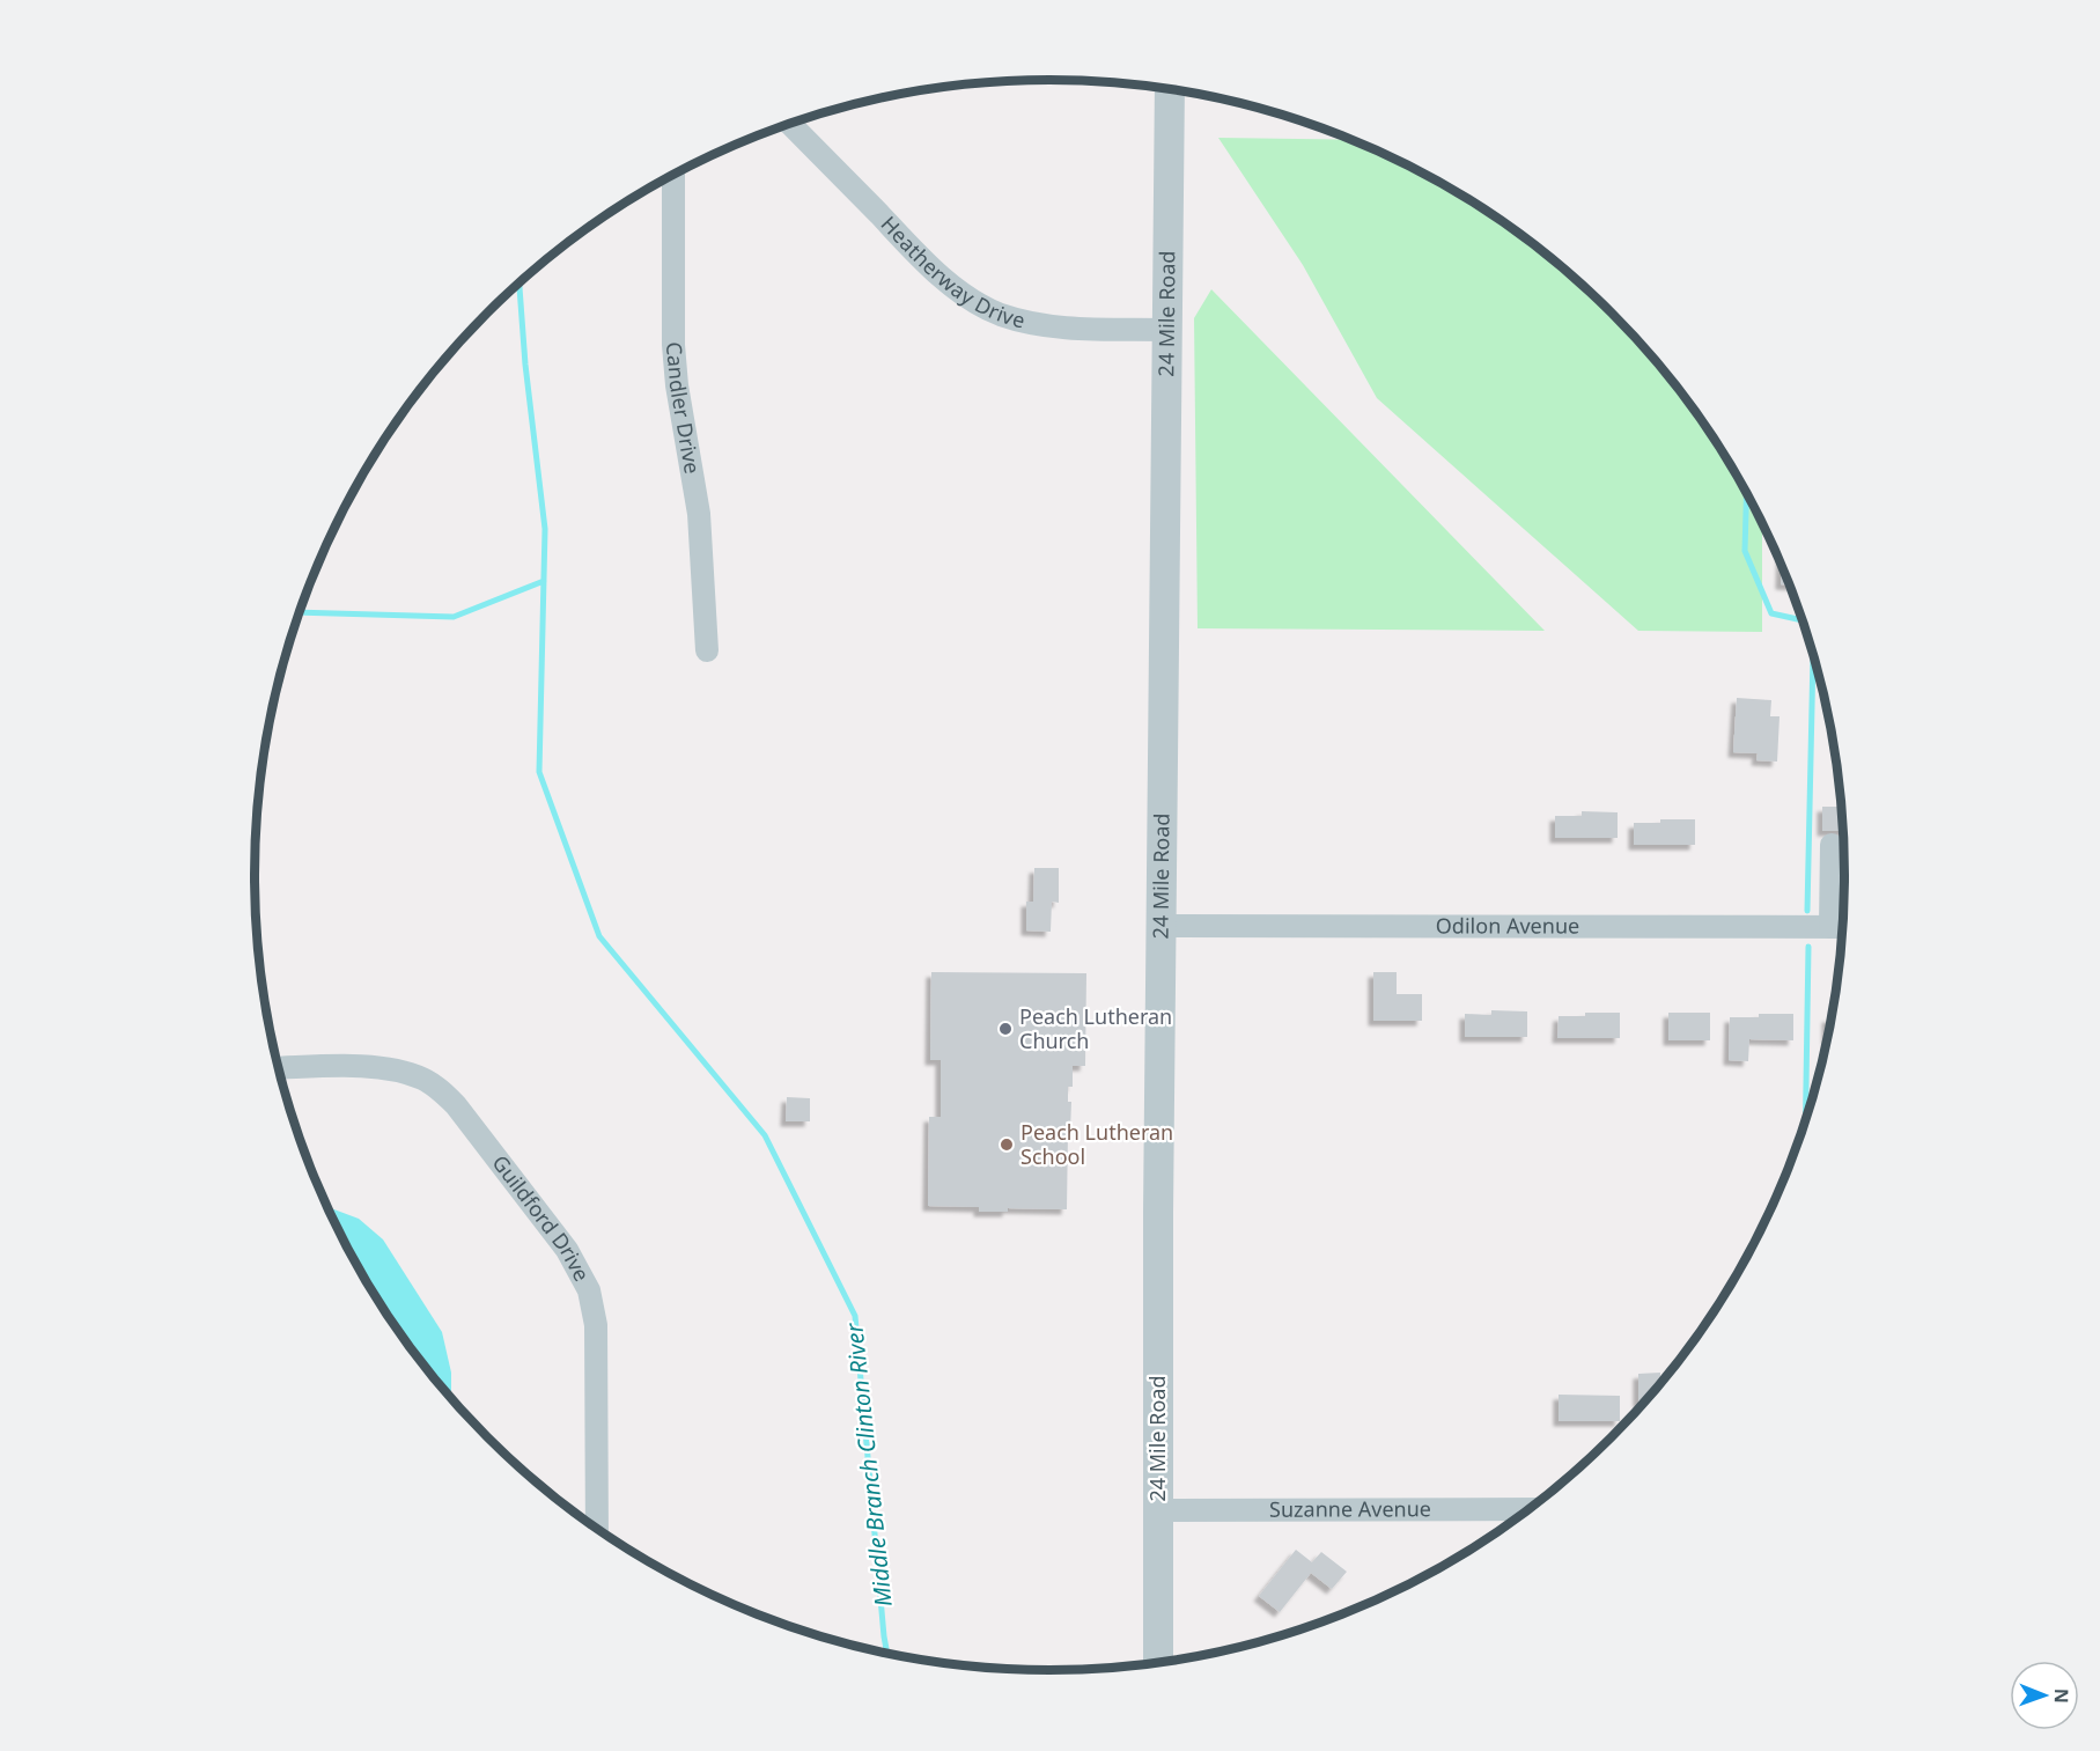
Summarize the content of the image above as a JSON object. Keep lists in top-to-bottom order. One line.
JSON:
{"streets":{"street":["Heatherway Drive","24 Mile Road","Candler Drive","Odilon Avenue","Guildford Drive","Suzanne Avenue"]},"crossings":[["Heatherway Drive","24 Mile Road"],["24 Mile Road","Odilon Avenue"],["24 Mile Road","Suzanne Avenue"]],"water":["Middle Branch Clinton River"],"places":["Peach Lutheran Church","Peach Lutheran School"],"north":"right"}
